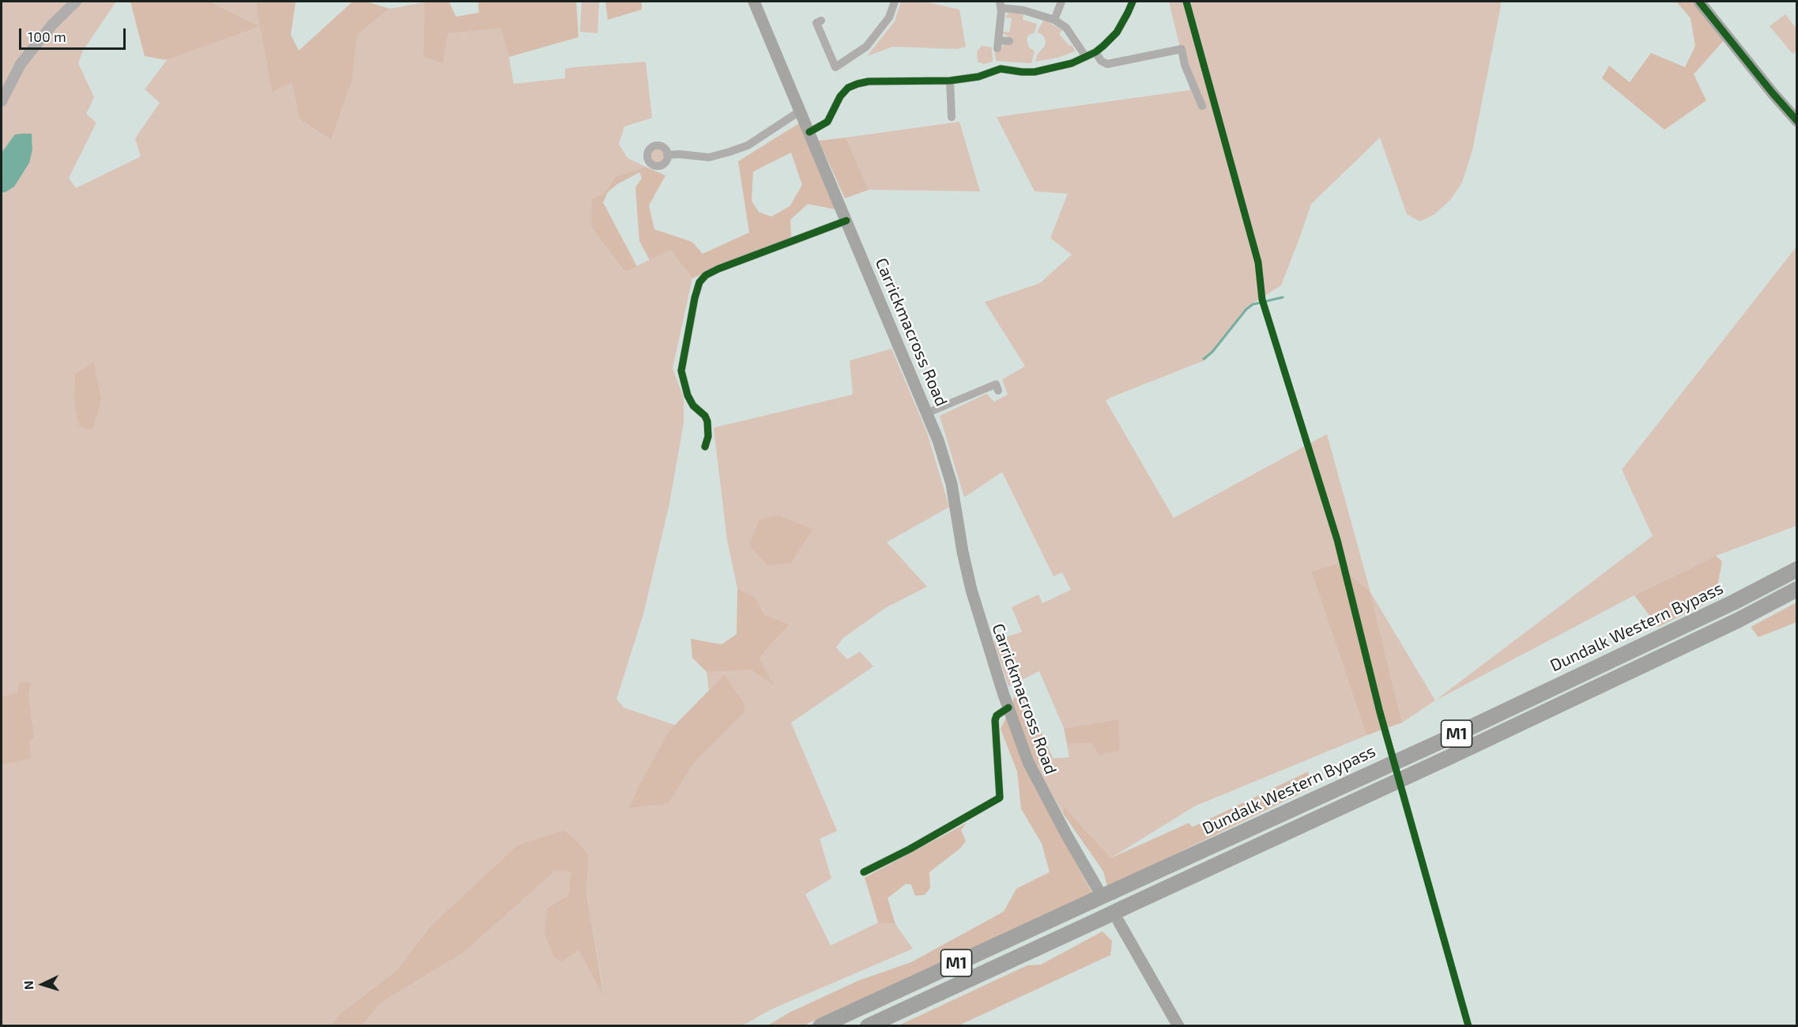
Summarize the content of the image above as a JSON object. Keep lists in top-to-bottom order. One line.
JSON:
{"streets":{"highway":["Dundalk Western Bypass","M1"],"main road":["Carrickmacross Road"]},"crossings":[["Carrickmacross Road","Dundalk Western Bypass"]],"scale_bar":"100 m","north":"left"}
